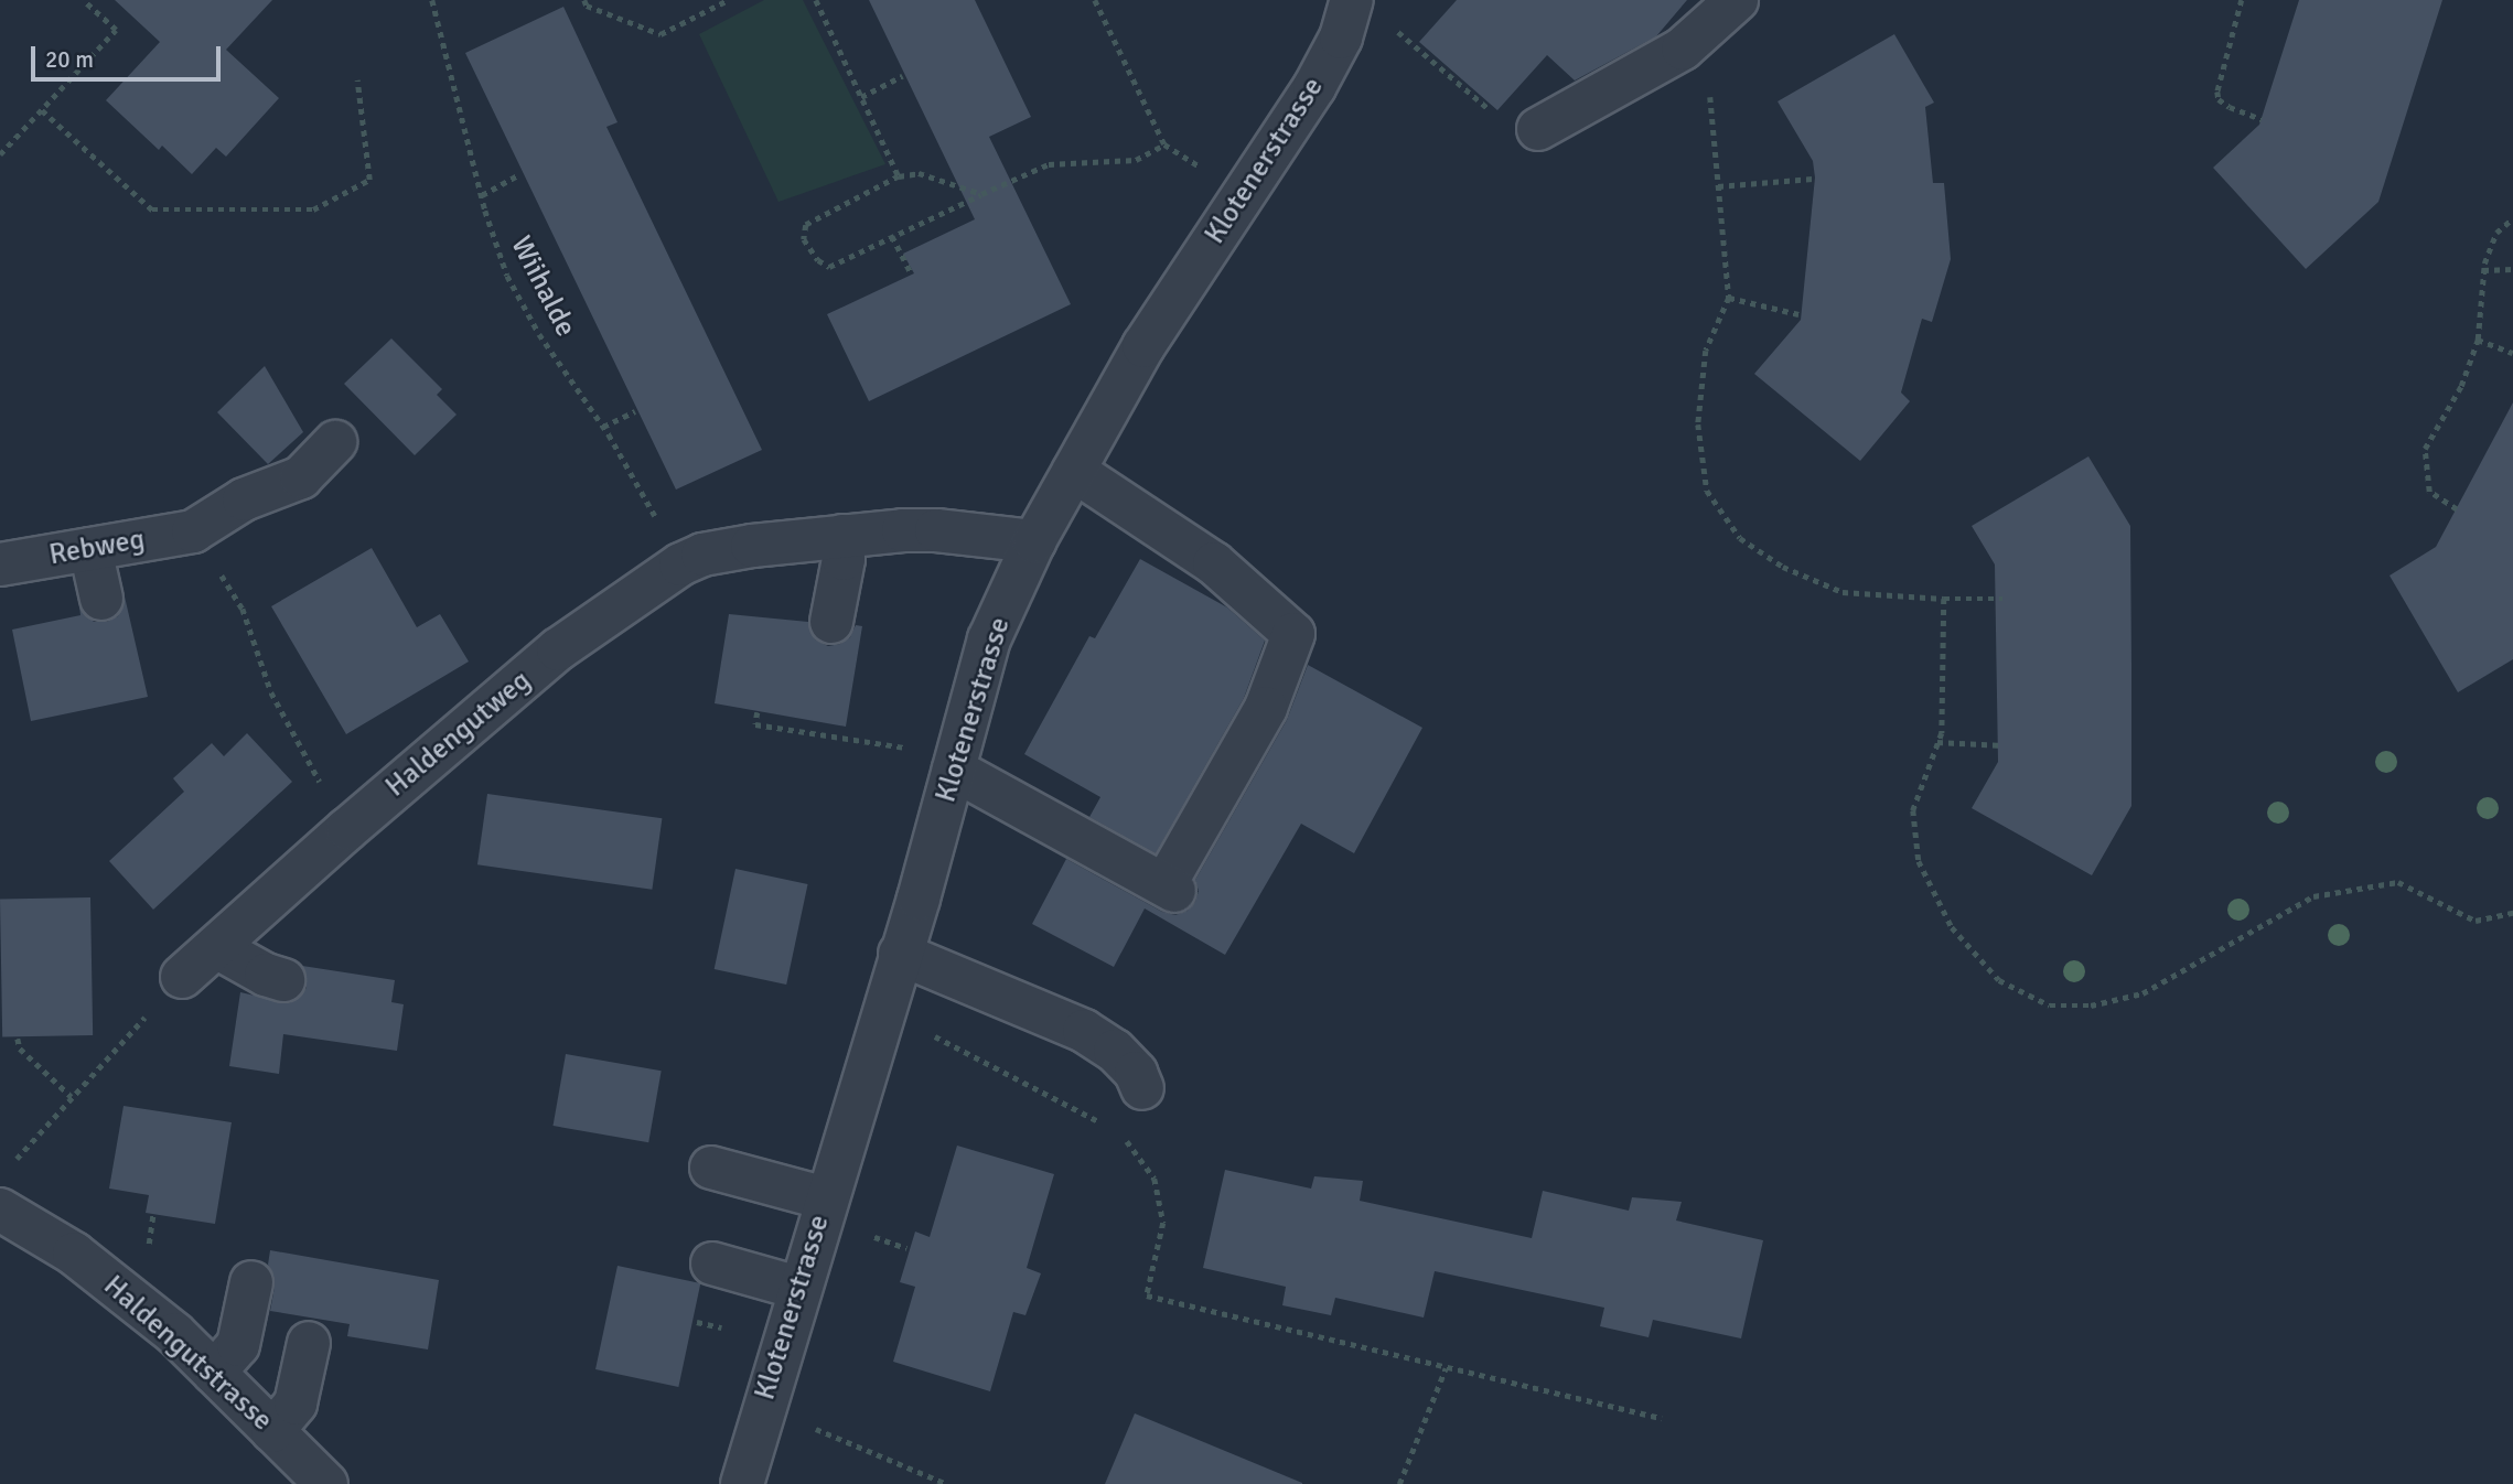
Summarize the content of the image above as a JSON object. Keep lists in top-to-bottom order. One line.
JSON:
{"streets":{"street":["Klotenerstrasse","Rebweg","Haldengutweg","Haldengutstrasse"],"path":["Wiihalde"]},"crossings":[["Klotenerstrasse","Haldengutweg"],["Wiihalde","Haldengutweg"]],"scale_bar":"20 m"}
